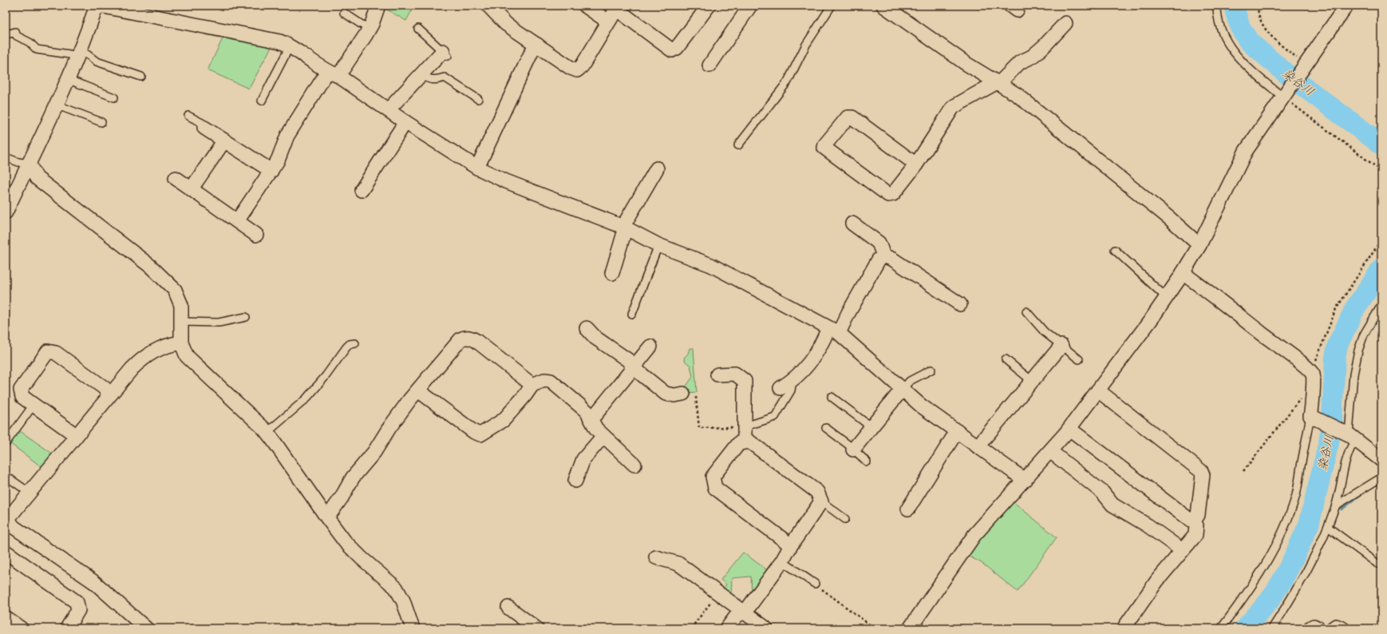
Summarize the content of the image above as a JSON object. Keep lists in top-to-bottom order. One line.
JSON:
{"water":["染谷川"]}
